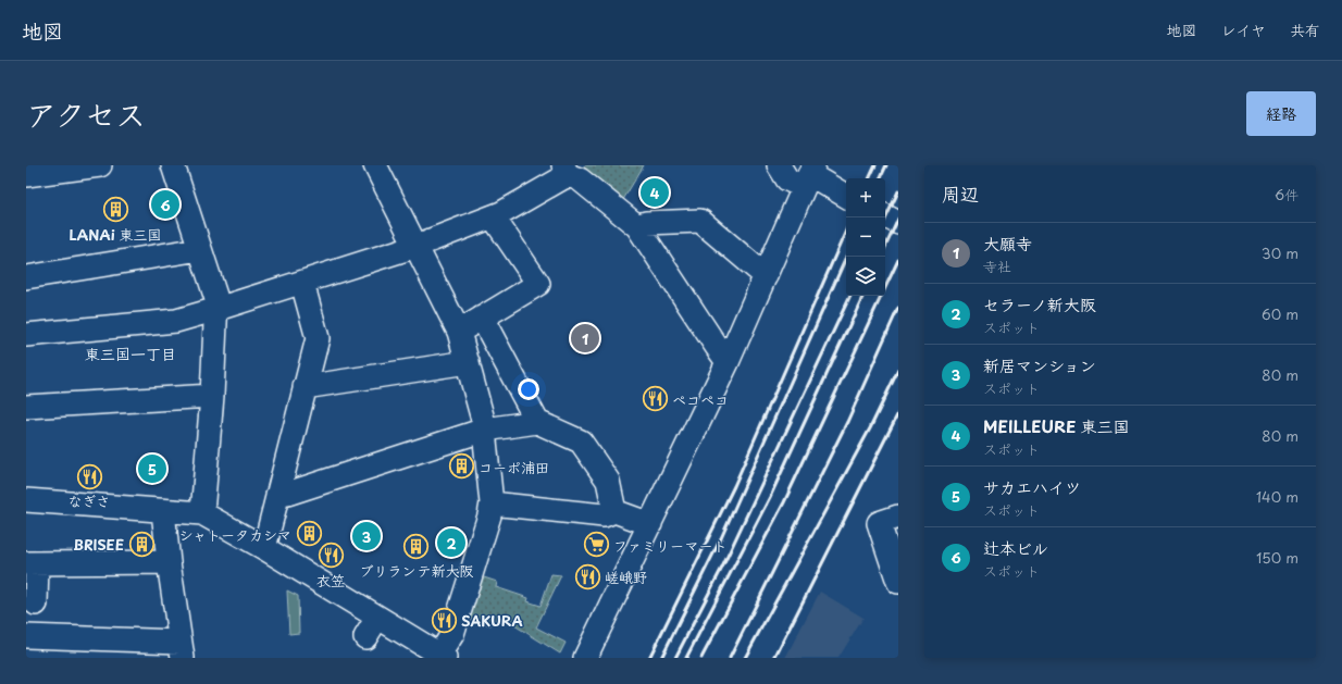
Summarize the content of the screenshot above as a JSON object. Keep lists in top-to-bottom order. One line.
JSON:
{"districts":["東三国一丁目"],"places":{"building":["LANAi 東三国","コーポ浦田","シャトータカシマ","BRISEE","ブリランテ新大阪"],"restaurant":["ペコペコ","なぎさ","衣笠","嵯峨野","SAKURA"],"supermarket":["ファミリーマート"]},"page":{"header":"地図","nav":["地図","レイヤ","共有"],"title":"アクセス","buttons":"経路","heading":["周辺","6件"],"pins":["4","6","1","5","3","2"],"map_buttons":["+","−"],"list":[{"mark":"1","name":"大願寺","note":"寺社","value":"30 m"},{"mark":"2","name":"セラーノ新大阪","note":"スポット","value":"60 m"},{"mark":"3","name":"新居マンション","note":"スポット","value":"80 m"},{"mark":"4","name":"MEILLEURE 東三国","note":"スポット","value":"80 m"},{"mark":"5","name":"サカエハイツ","note":"スポット","value":"140 m"},{"mark":"6","name":"辻本ビル","note":"スポット","value":"150 m"}]}}
